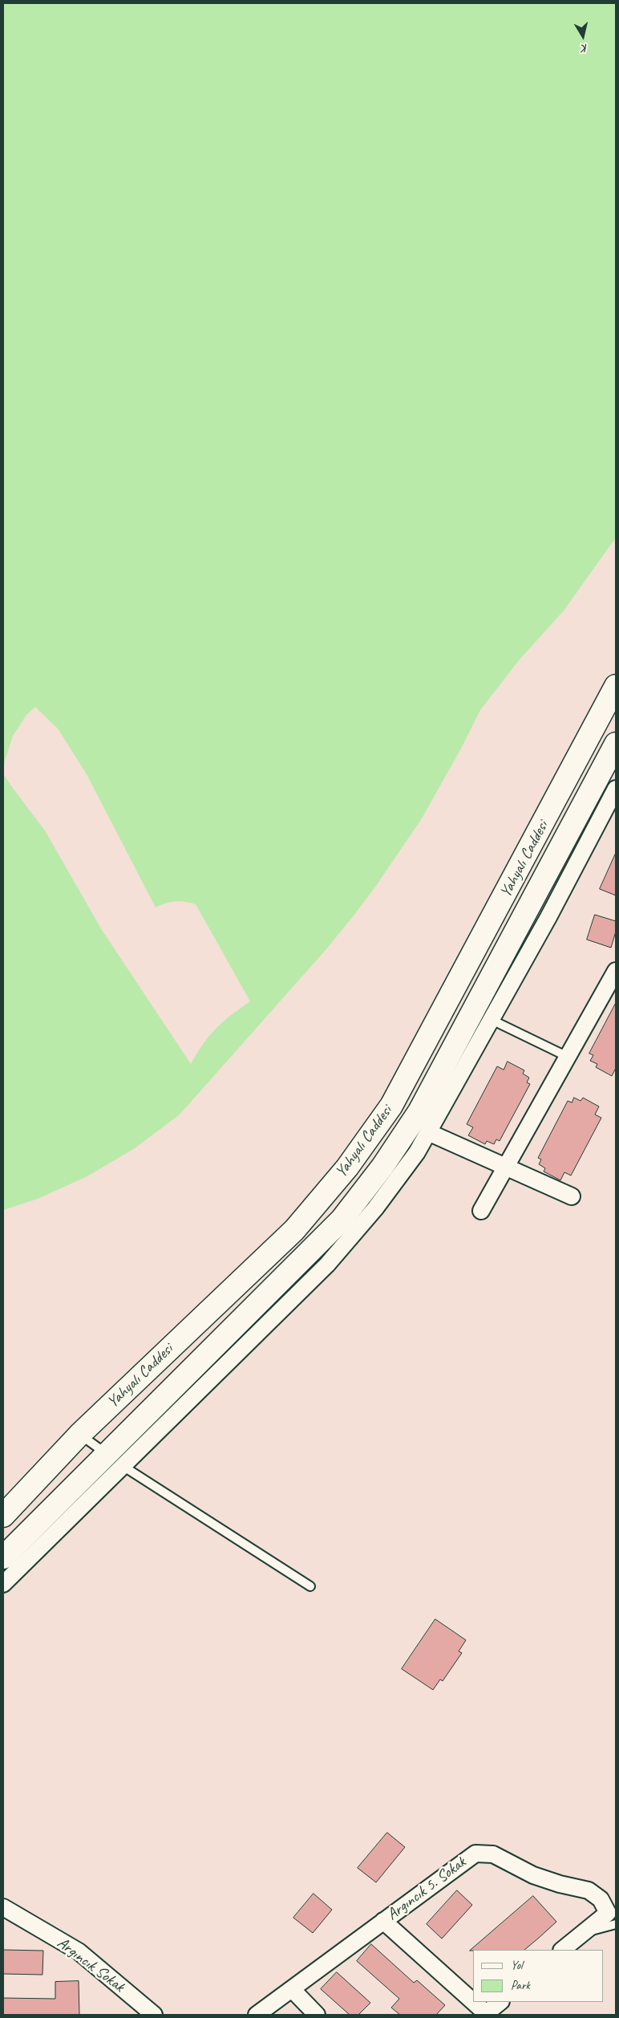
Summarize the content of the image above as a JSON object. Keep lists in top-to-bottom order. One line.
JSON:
{"streets":{"main road":["Yahyalı Caddesi"],"street":["Argıncık 5. Sokak","Argıncık Sokak"]},"legend":["Yol","Park"],"north":"bottom"}
